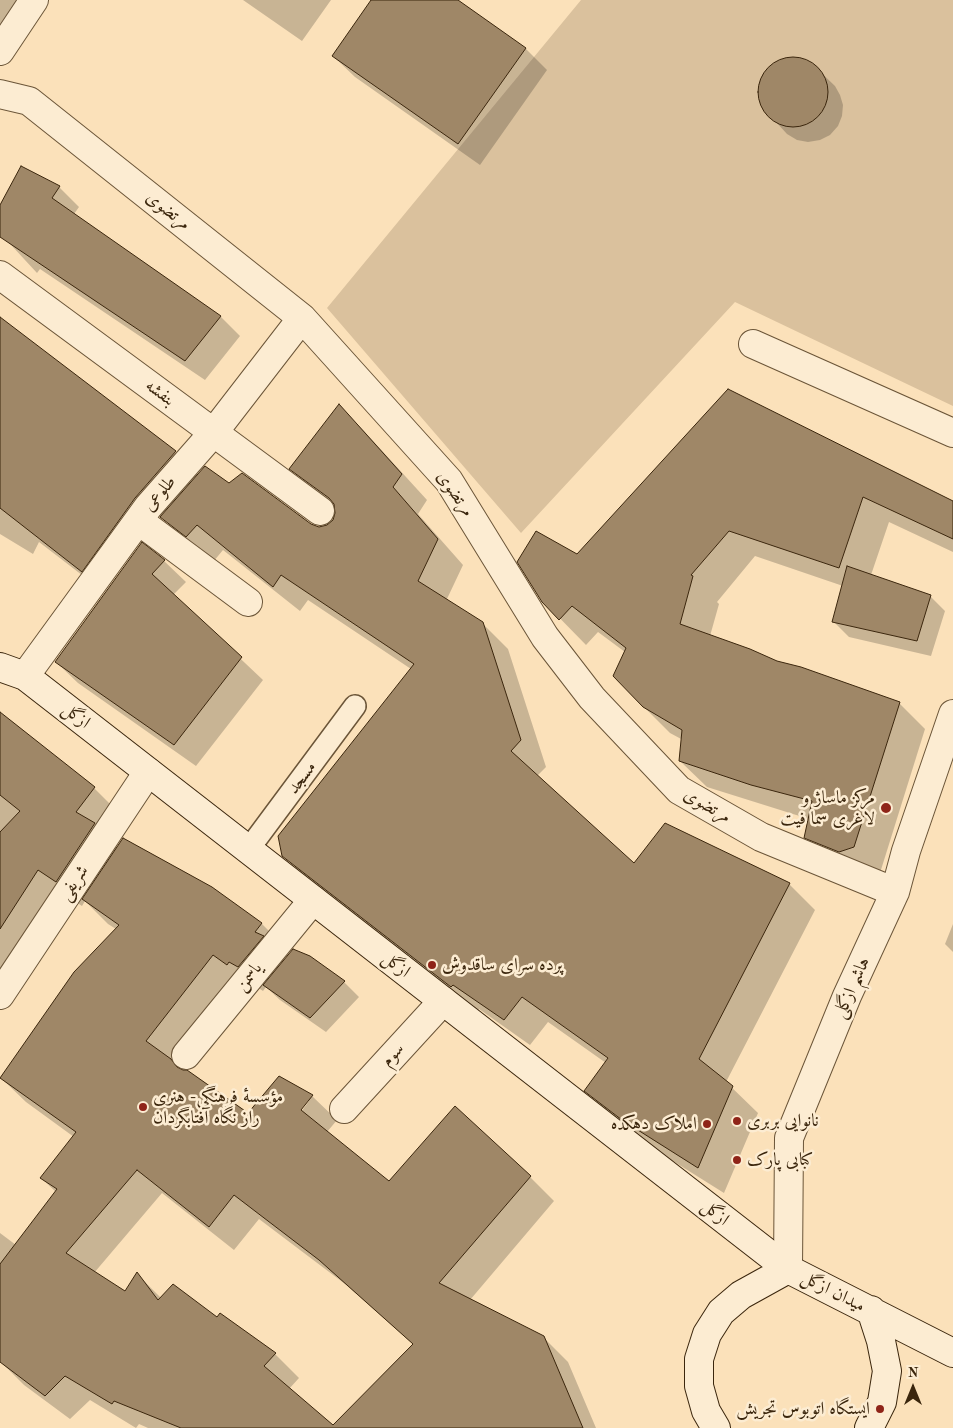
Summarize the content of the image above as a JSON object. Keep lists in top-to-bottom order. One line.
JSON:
{"streets":{"street":["مرتضوی","بنفشه","طلوعی","ازگل","شریفی","یاسمن","هاشم ازگلی","سوم","میدان ازگل"],"lane":["مسجد"]},"crossings":[["مرتضوی","طلوعی"],["مرتضوی","هاشم ازگلی"],["بنفشه","طلوعی"],["طلوعی","ازگل"],["ازگل","مسجد"],["ازگل","شریفی"],["ازگل","یاسمن"],["ازگل","هاشم ازگلی"],["ازگل","سوم"],["ازگل","میدان ازگل"],["هاشم ازگلی","میدان ازگل"]],"places":["مرکز ماساژ و لاغری سما فیت","پرده سرای ساقدوش","مؤسسۀ فرهنگی- هنری راز نگاه آفتابگردان","نانوایی بربری","املاک دهکده","کبابی پارک","ایستگاه اتوبوس تجریش"],"north":"top"}
